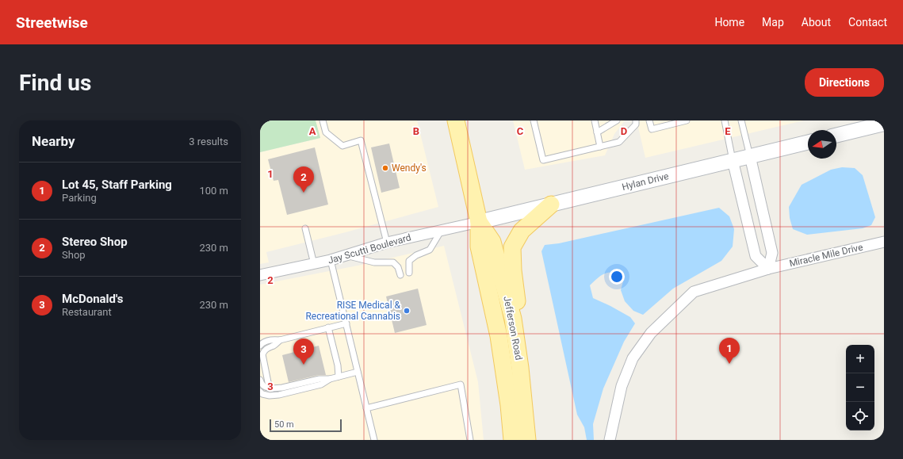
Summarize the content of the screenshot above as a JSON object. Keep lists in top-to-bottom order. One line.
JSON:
{"streets":{"main road":["Hylan Drive","Jefferson Road"],"street":["Jay Scutti Boulevard","Miracle Mile Drive"]},"crossings":[["Hylan Drive","Jay Scutti Boulevard"],["Hylan Drive","Jefferson Road"],["Jay Scutti Boulevard","Jefferson Road"]],"places":["Wendy's","RISE Medical & Recreational Cannabis"],"scale_bar":"50 m","north":"left","page":{"header":"Streetwise","nav":["Home","Map","About","Contact"],"buttons":"Directions","title":"Find us","heading":["Nearby","3 results"],"list":[{"mark":"1","name":"Lot 45, Staff Parking","note":"Parking","value":"100 m"},{"mark":"2","name":"Stereo Shop","note":"Shop","value":"230 m"},{"mark":"3","name":"McDonald's","note":"Restaurant","value":"230 m"}],"pins":["2","1","3"],"map_buttons":["+","−"],"scale":"50 m"},"grid":{"columns":["A","B","C","D","E"],"rows":["1","2","3"]}}
